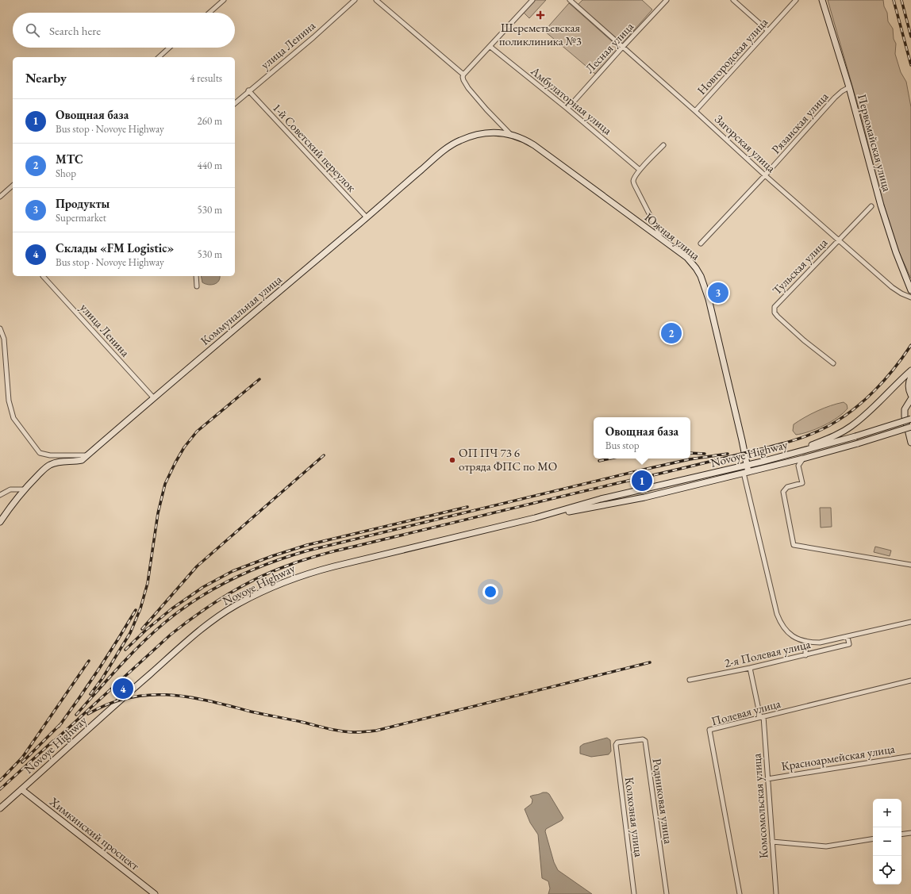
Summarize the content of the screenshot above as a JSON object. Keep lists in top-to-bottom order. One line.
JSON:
{"streets":{"street":["улица Ленина","Лесная улица","Новгородская улица","Амбулаторная улица","Рязанская улица","Первомайская улица","Загорская улица","1-й Советский переулок","Южная улица","Тульская улица","Коммунальная улица","Novoye Highway","2-я Полевая улица","Полевая улица","Красноармейская улица","Родниковая улица","Комсомольская улица","Колхозная улица","Химкинский проспект"]},"crossings":[["улица Ленина","1-й Советский переулок"],["улица Ленина","Коммунальная улица"],["Лесная улица","Амбулаторная улица"],["Лесная улица","Загорская улица"],["Новгородская улица","Загорская улица"],["Рязанская улица","Первомайская улица"],["Рязанская улица","Загорская улица"],["Загорская улица","Тульская улица"],["1-й Советский переулок","Коммунальная улица"],["Южная улица","Коммунальная улица"],["Южная улица","Novoye Highway"],["Novoye Highway","Химкинский проспект"],["2-я Полевая улица","Комсомольская улица"],["Полевая улица","Комсомольская улица"],["Красноармейская улица","Комсомольская улица"],["Родниковая улица","Колхозная улица"]],"places":{"health":["Шереметьевская поликлиника №3"],"other":["ОП ПЧ 73 6 отряда ФПС по МО"]},"page":{"search":"Search here","heading":["Nearby","4 results"],"list":[{"mark":"1","name":"Овощная база","note":"Bus stop · Novoye Highway","value":"260 m"},{"mark":"2","name":"МТС","note":"Shop","value":"440 m"},{"mark":"3","name":"Продукты","note":"Supermarket","value":"530 m"},{"mark":"4","name":"Склады «FM Logistic»","note":"Bus stop · Novoye Highway","value":"530 m"}],"pins":["3","2","1","4"],"popup":["Овощная база","Bus stop"],"map_buttons":["+","−"]}}
